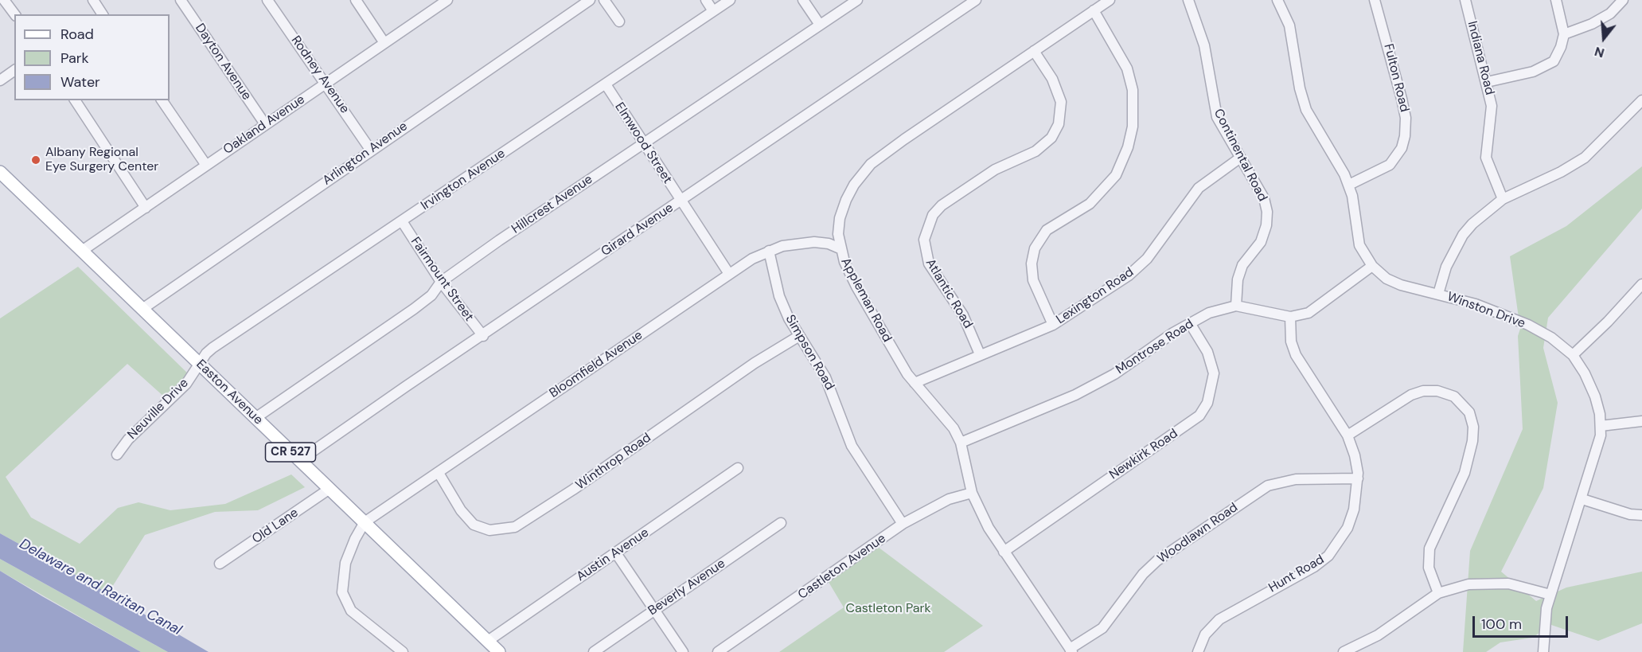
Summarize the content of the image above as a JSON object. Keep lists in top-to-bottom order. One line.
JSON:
{"streets":{"main road":["Easton Avenue","CR 527"],"street":["Indiana Road","Dayton Avenue","Rodney Avenue","Fulton Road","Oakland Avenue","Elmwood Street","Arlington Avenue","Continental Road","Irvington Avenue","Hillcrest Avenue","Girard Avenue","Fairmount Street","Atlantic Road","Lexington Road","Appleman Road","Winston Drive","Montrose Road","Simpson Road","Bloomfield Avenue","Neuville Drive","Newkirk Road","Winthrop Road","Old Lane","Woodlawn Road","Austin Avenue","Castleton Avenue","Hunt Road","Beverly Avenue"]},"crossings":[["Dayton Avenue","Oakland Avenue"],["Rodney Avenue","Oakland Avenue"],["Rodney Avenue","Arlington Avenue"],["Fulton Road","Winston Drive"],["Oakland Avenue","Easton Avenue"],["Elmwood Street","Irvington Avenue"],["Elmwood Street","Hillcrest Avenue"],["Elmwood Street","Girard Avenue"],["Elmwood Street","Bloomfield Avenue"],["Arlington Avenue","Easton Avenue"],["Continental Road","Lexington Road"],["Continental Road","Montrose Road"],["Irvington Avenue","Fairmount Street"],["Irvington Avenue","Easton Avenue"],["Irvington Avenue","Neuville Drive"],["Hillcrest Avenue","Fairmount Street"],["Hillcrest Avenue","Easton Avenue"],["Girard Avenue","Fairmount Street"],["Girard Avenue","Easton Avenue"],["Atlantic Road","Lexington Road"],["Atlantic Road","Appleman Road"],["Lexington Road","Appleman Road"],["Appleman Road","Montrose Road"],["Appleman Road","Bloomfield Avenue"],["Appleman Road","Newkirk Road"],["Appleman Road","Woodlawn Road"],["Appleman Road","Castleton Avenue"],["Winston Drive","Montrose Road"],["Montrose Road","Newkirk Road"],["Montrose Road","Hunt Road"],["Simpson Road","Bloomfield Avenue"],["Simpson Road","Winthrop Road"],["Simpson Road","Castleton Avenue"],["Bloomfield Avenue","Easton Avenue"],["Bloomfield Avenue","Winthrop Road"],["Easton Avenue","Neuville Drive"],["Easton Avenue","Old Lane"],["Easton Avenue","Austin Avenue"],["Woodlawn Road","Hunt Road"]],"water":["Delaware and Raritan Canal"],"parks":["Castleton Park"],"places":["Albany Regional Eye Surgery Center"],"legend":["Road","Park","Water"],"scale_bar":"100 m","north":"bottom"}
